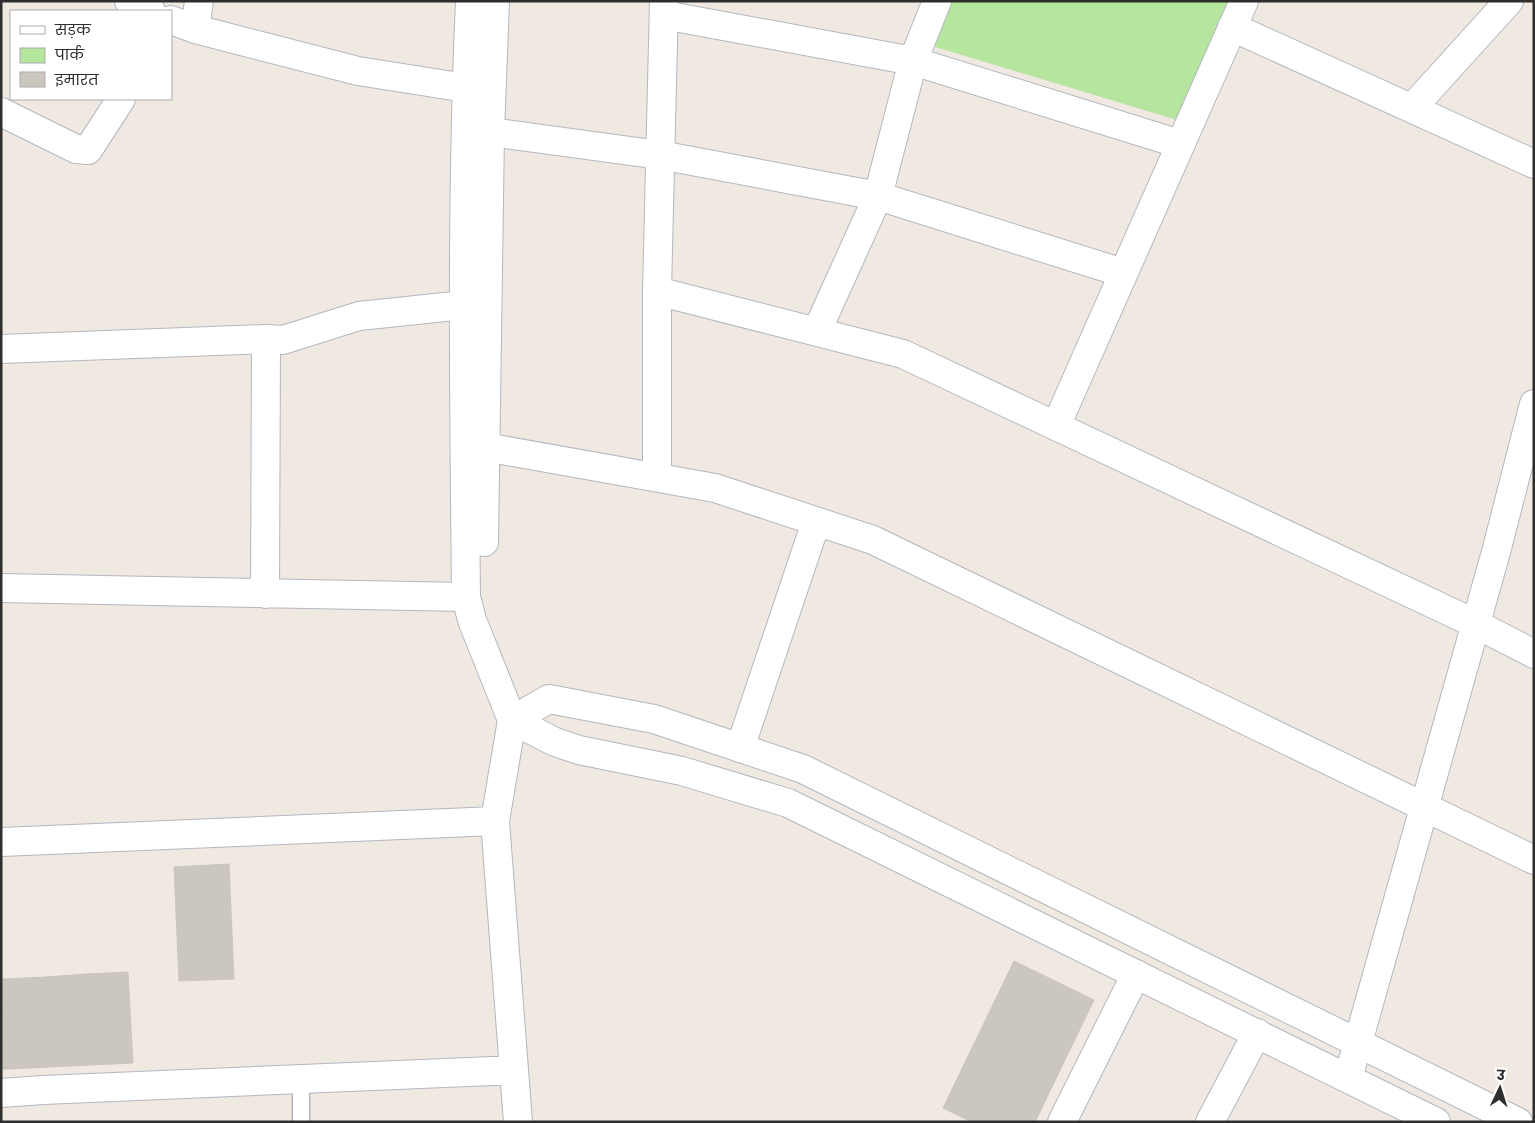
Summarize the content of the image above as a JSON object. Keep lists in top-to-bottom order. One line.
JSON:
{"legend":["सड़क","पार्क","इमारत"],"north":"top"}
